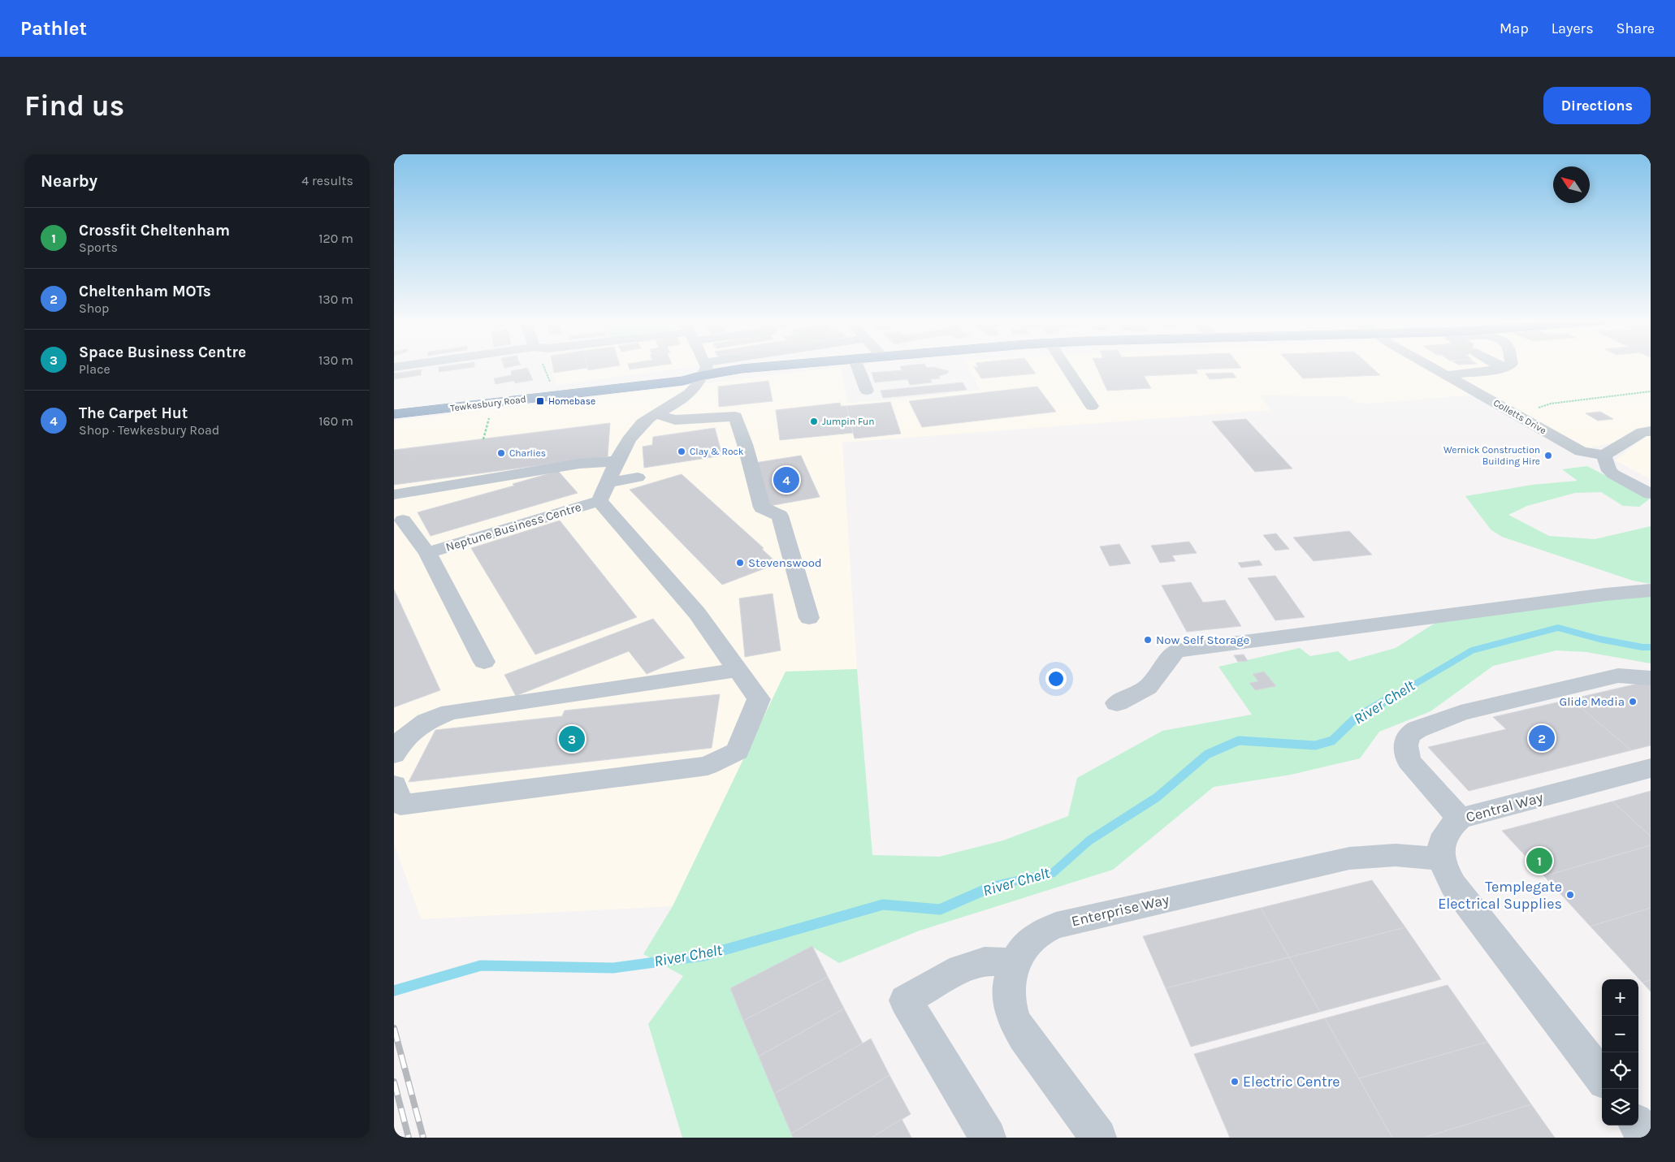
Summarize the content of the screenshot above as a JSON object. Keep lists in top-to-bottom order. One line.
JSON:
{"streets":{"highway":["Tewkesbury Road"],"street":["Colletts Drive","Neptune Business Centre","Central Way","Enterprise Way"]},"crossings":[["Central Way","Enterprise Way"]],"water":["River Chelt"],"places":{"transit":["Homebase"],"other":["Jumpin Fun","Clay & Rock","Charlies","Wernick Construction Building Hire","Stevenswood","Now Self Storage","Glide Media","Templegate Electrical Supplies","Electric Centre"]},"north":"top left","page":{"header":"Pathlet","nav":["Map","Layers","Share"],"buttons":"Directions","title":"Find us","heading":["Nearby","4 results"],"list":[{"mark":"1","name":"Crossfit Cheltenham","note":"Sports","value":"120 m"},{"mark":"2","name":"Cheltenham MOTs","note":"Shop","value":"130 m"},{"mark":"3","name":"Space Business Centre","note":"Place","value":"130 m"},{"mark":"4","name":"The Carpet Hut","note":"Shop · Tewkesbury Road","value":"160 m"}],"pins":["4","2","3","1"],"map_buttons":["+","−"]}}
